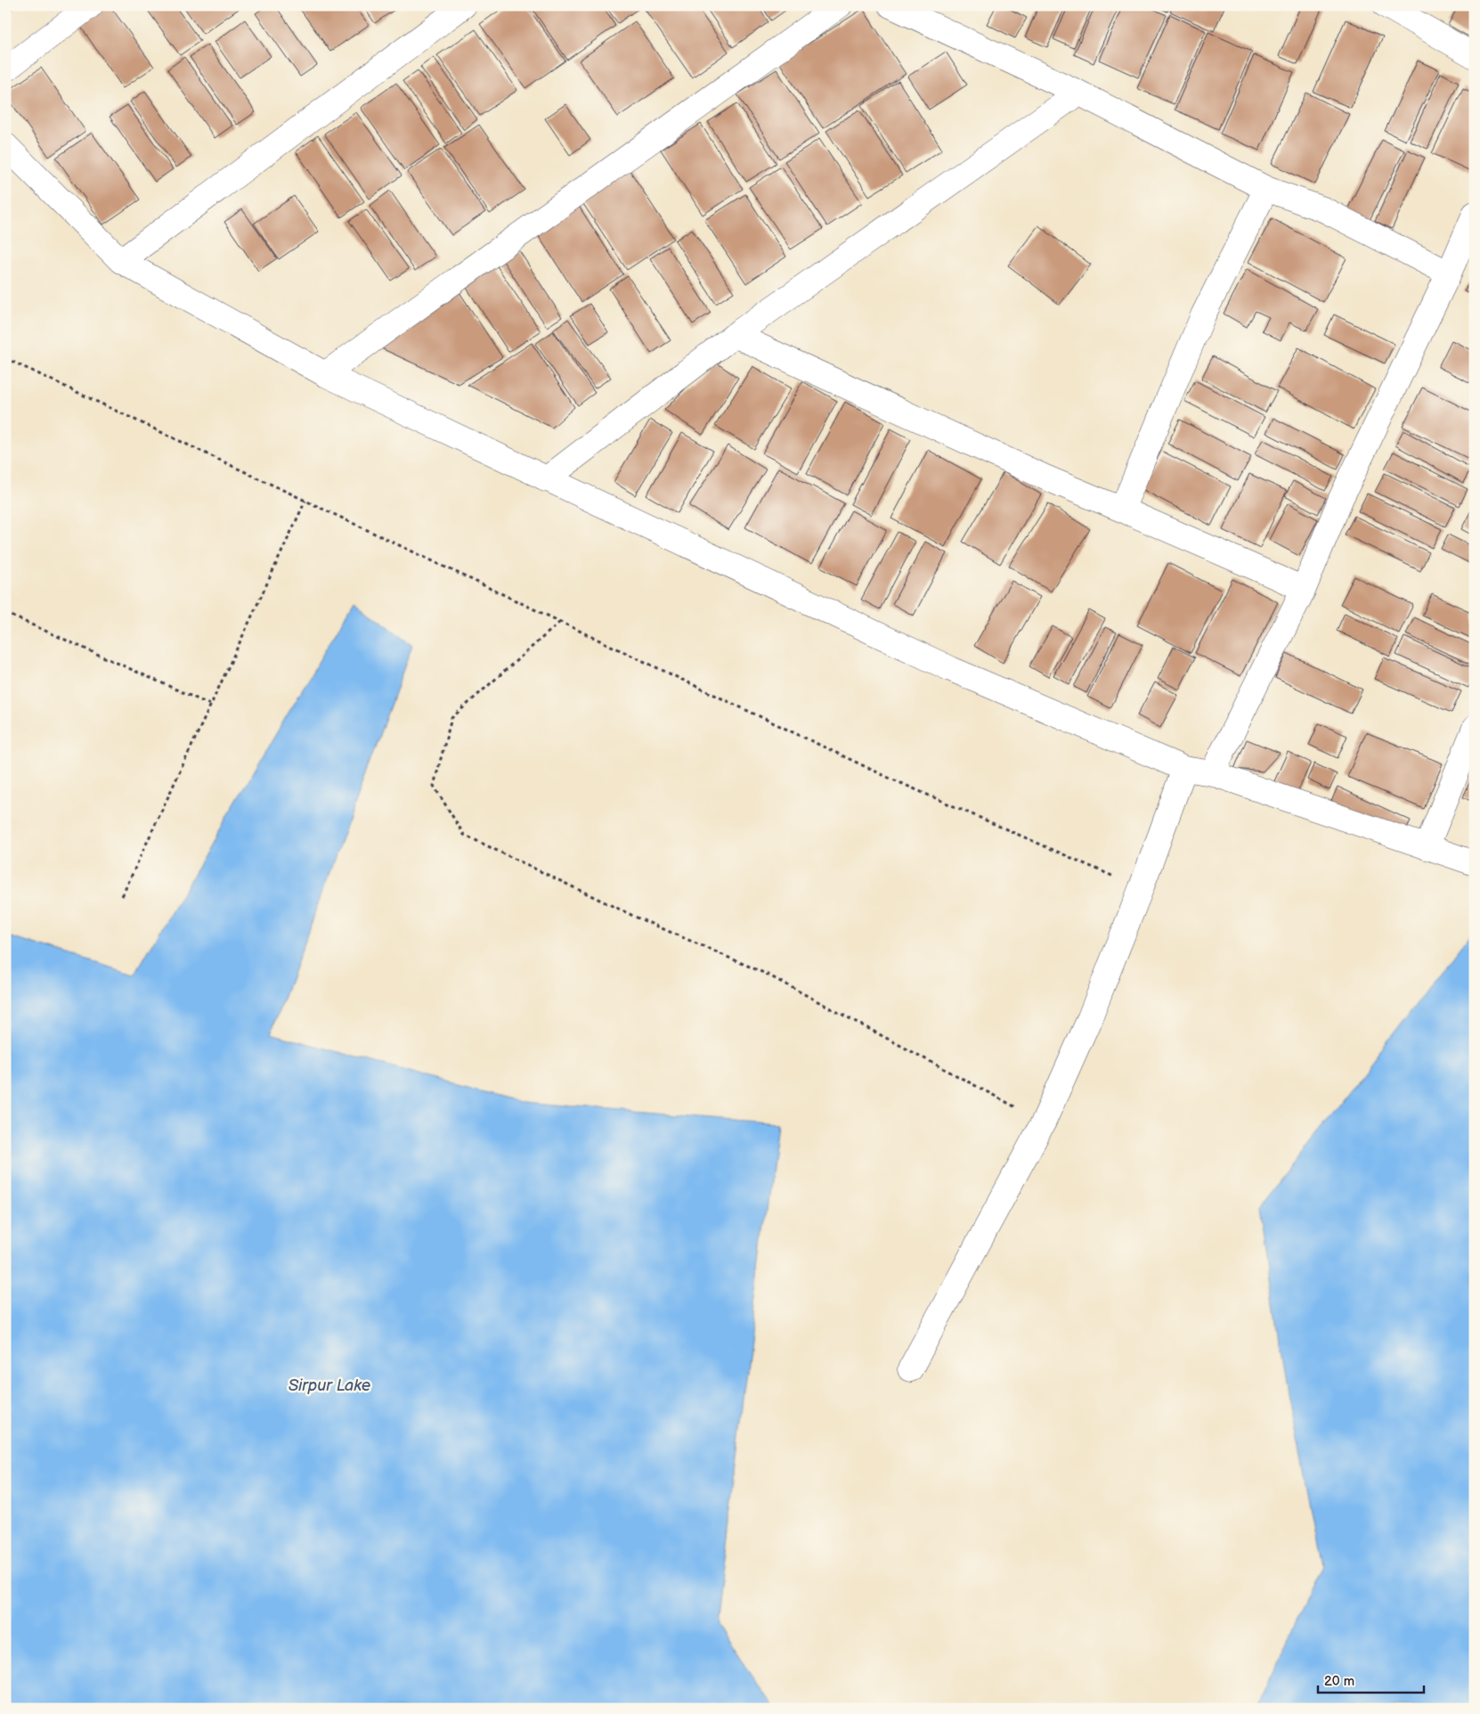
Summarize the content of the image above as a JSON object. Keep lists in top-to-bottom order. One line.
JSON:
{"water":["Sirpur Lake"],"scale_bar":"20 m"}
